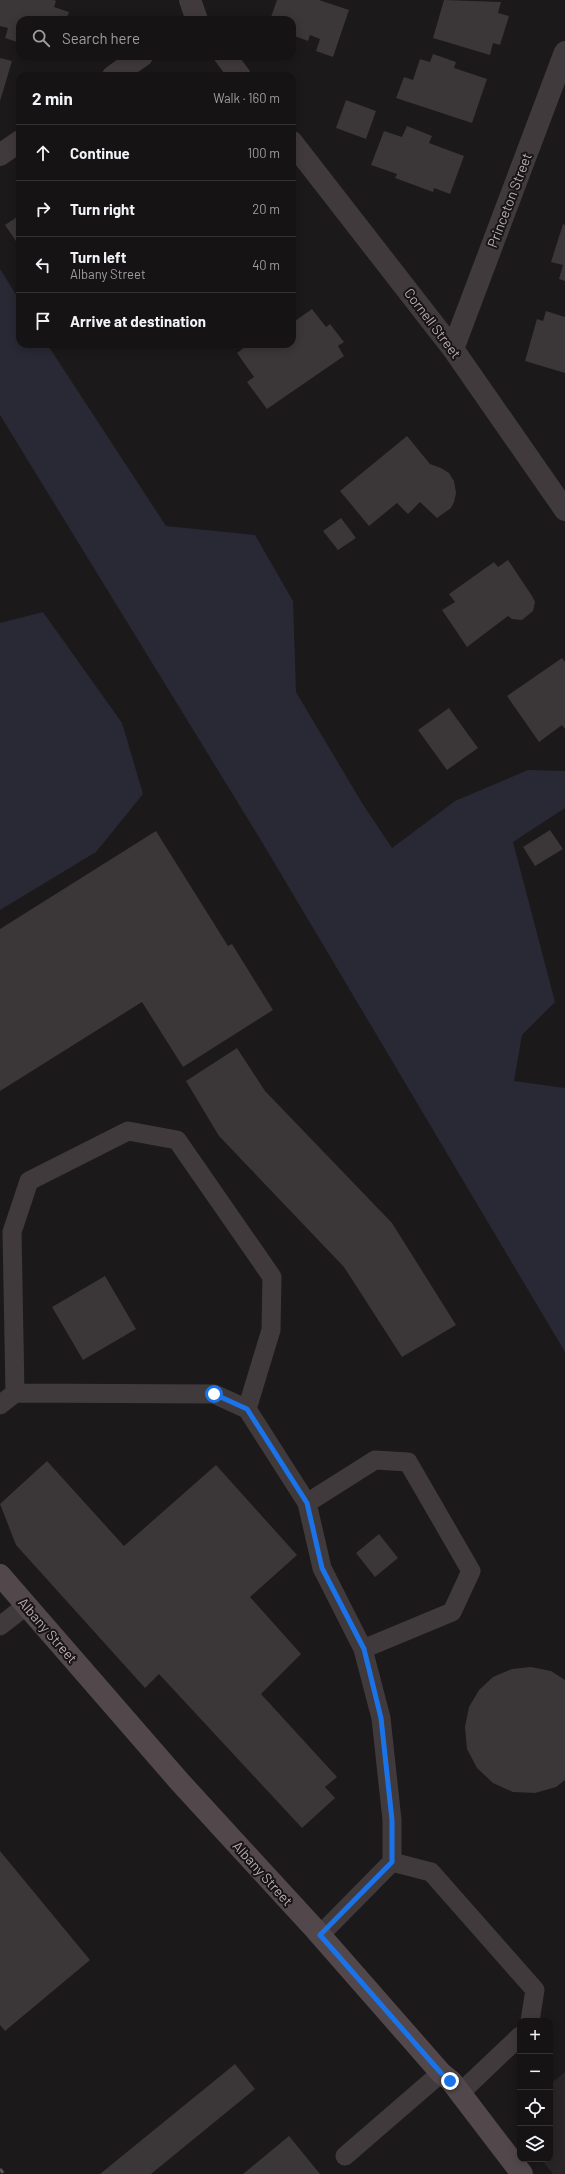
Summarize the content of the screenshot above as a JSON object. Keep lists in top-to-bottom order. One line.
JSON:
{"streets":{"main road":["Albany Street"],"street":["Princeton Street","Cornell Street"]},"crossings":[["Princeton Street","Cornell Street"]],"page":{"search":"Search here","heading":["2 min","Walk · 160 m"],"list":[["Continue","100 m"],["Turn right","20 m"],["Turn left","Albany Street","40 m"],"Arrive at destination"],"map_buttons":["+","−"]}}
